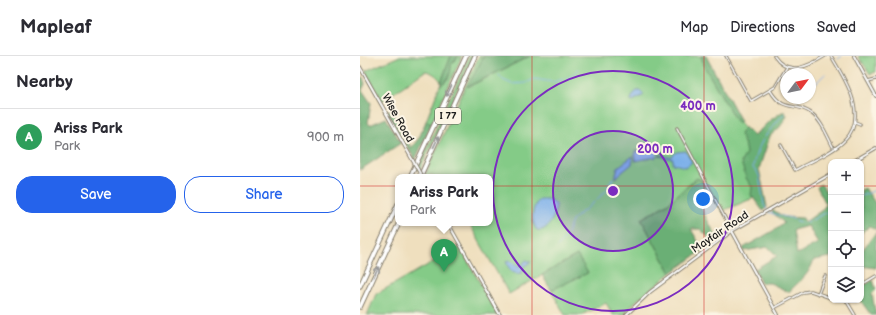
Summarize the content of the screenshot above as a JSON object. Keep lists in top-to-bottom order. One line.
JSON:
{"streets":{"highway":["I 77"],"street":["Wise Road","Mayfair Road"]},"north":"top right","page":{"header":"Mapleaf","nav":["Map","Directions","Saved"],"heading":"Nearby","list":[{"mark":"A","name":"Ariss Park","note":"Park","value":"900 m"}],"map_buttons":["+","−"],"buttons":["Save","Share"],"popup":["Ariss Park","Park"],"pins":"A"},"rings":["400 m","200 m"]}
